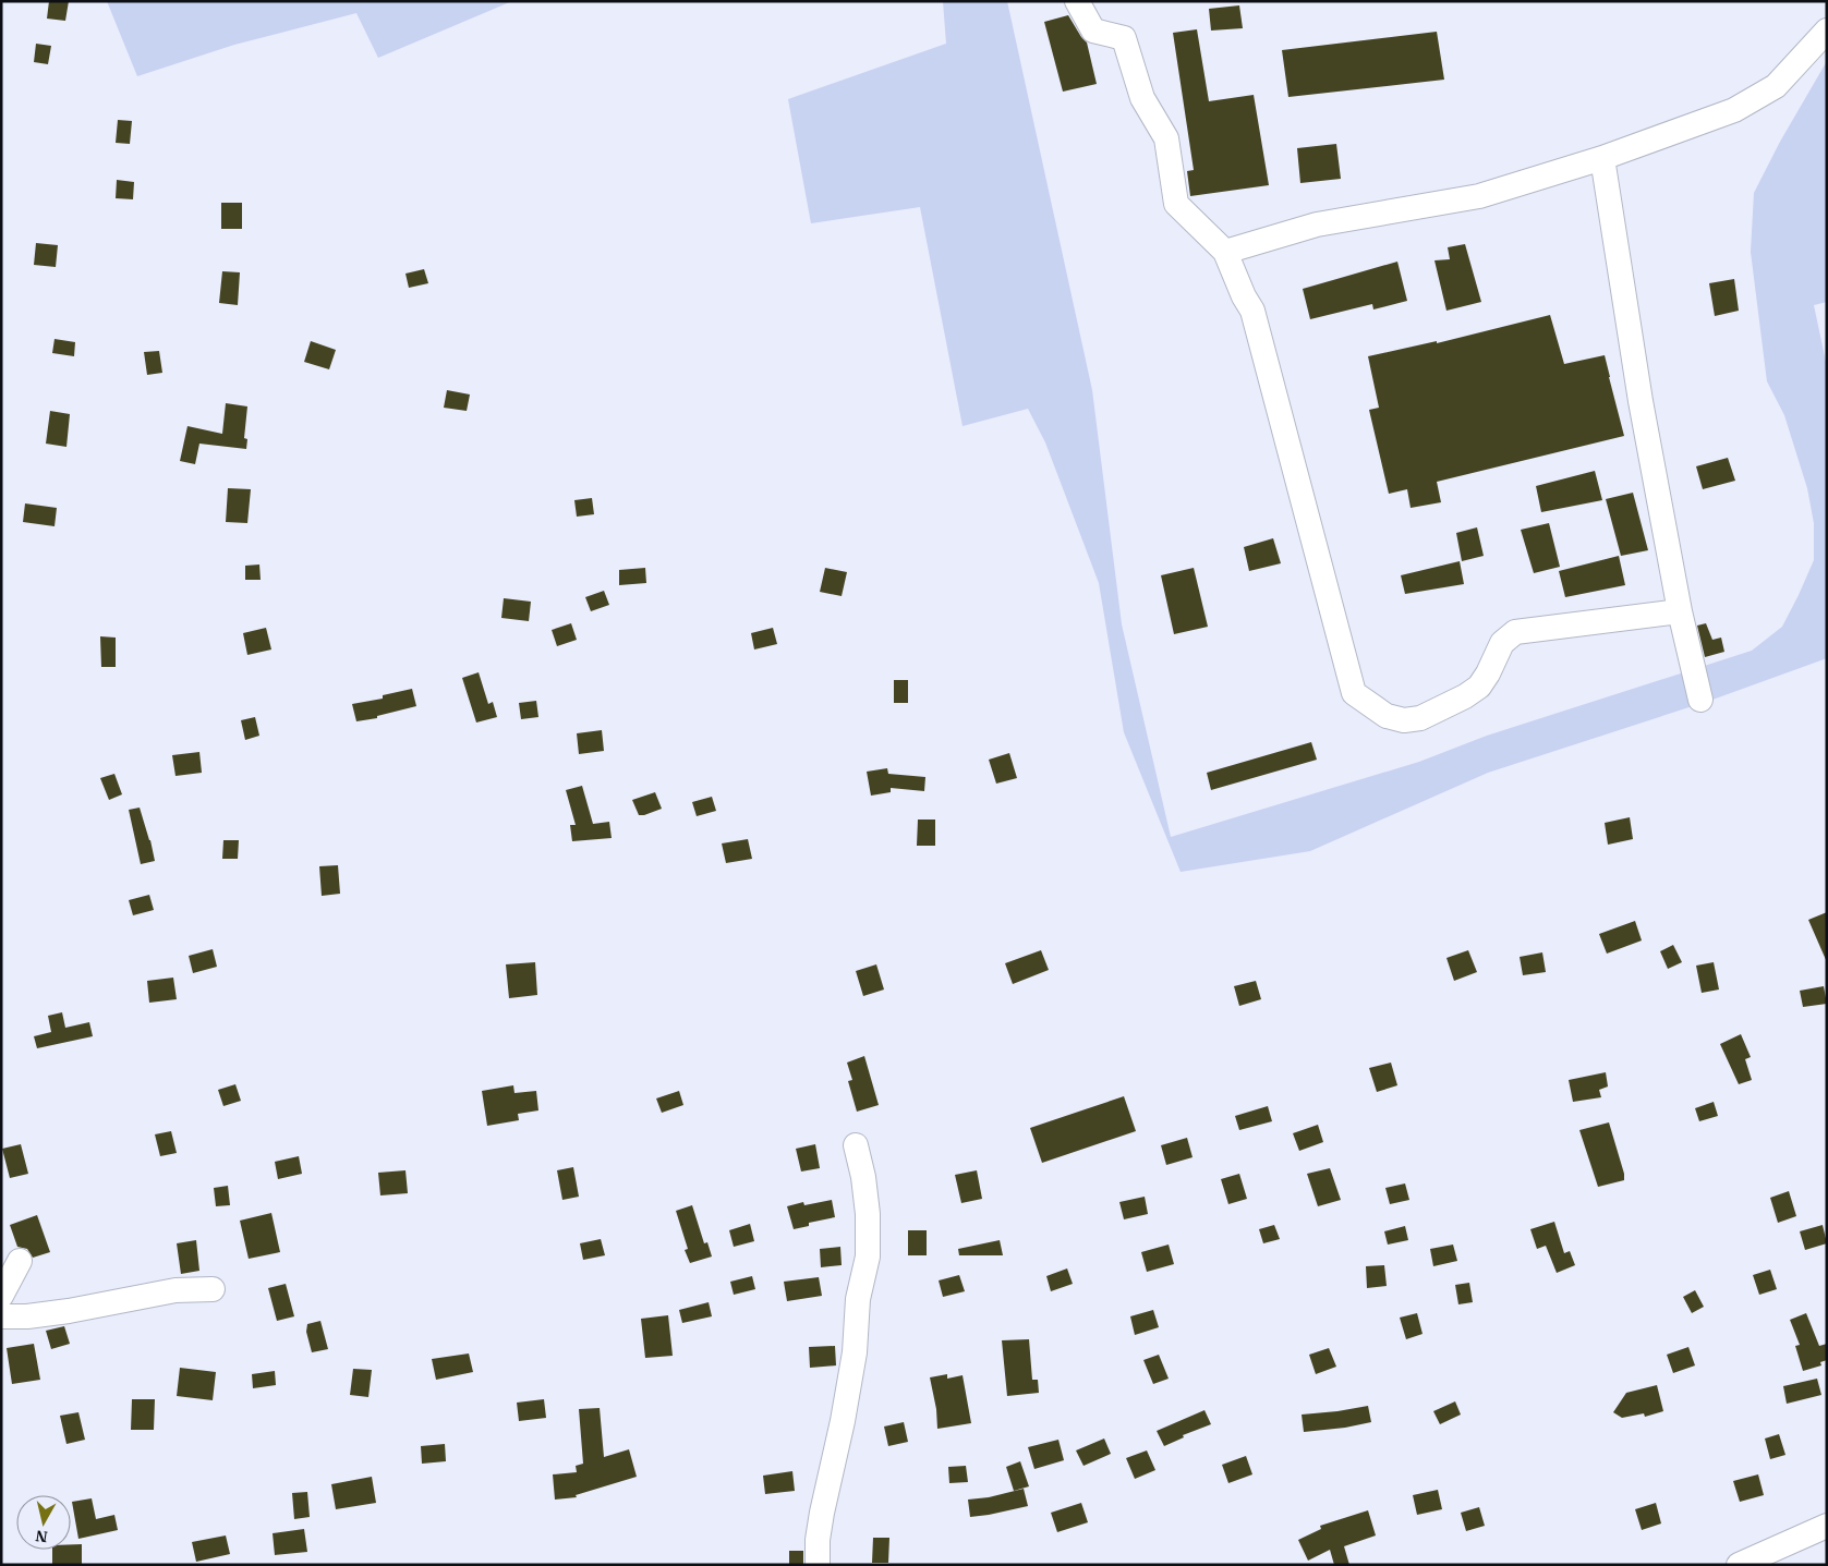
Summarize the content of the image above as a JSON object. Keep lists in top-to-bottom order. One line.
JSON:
{"north":"bottom"}
